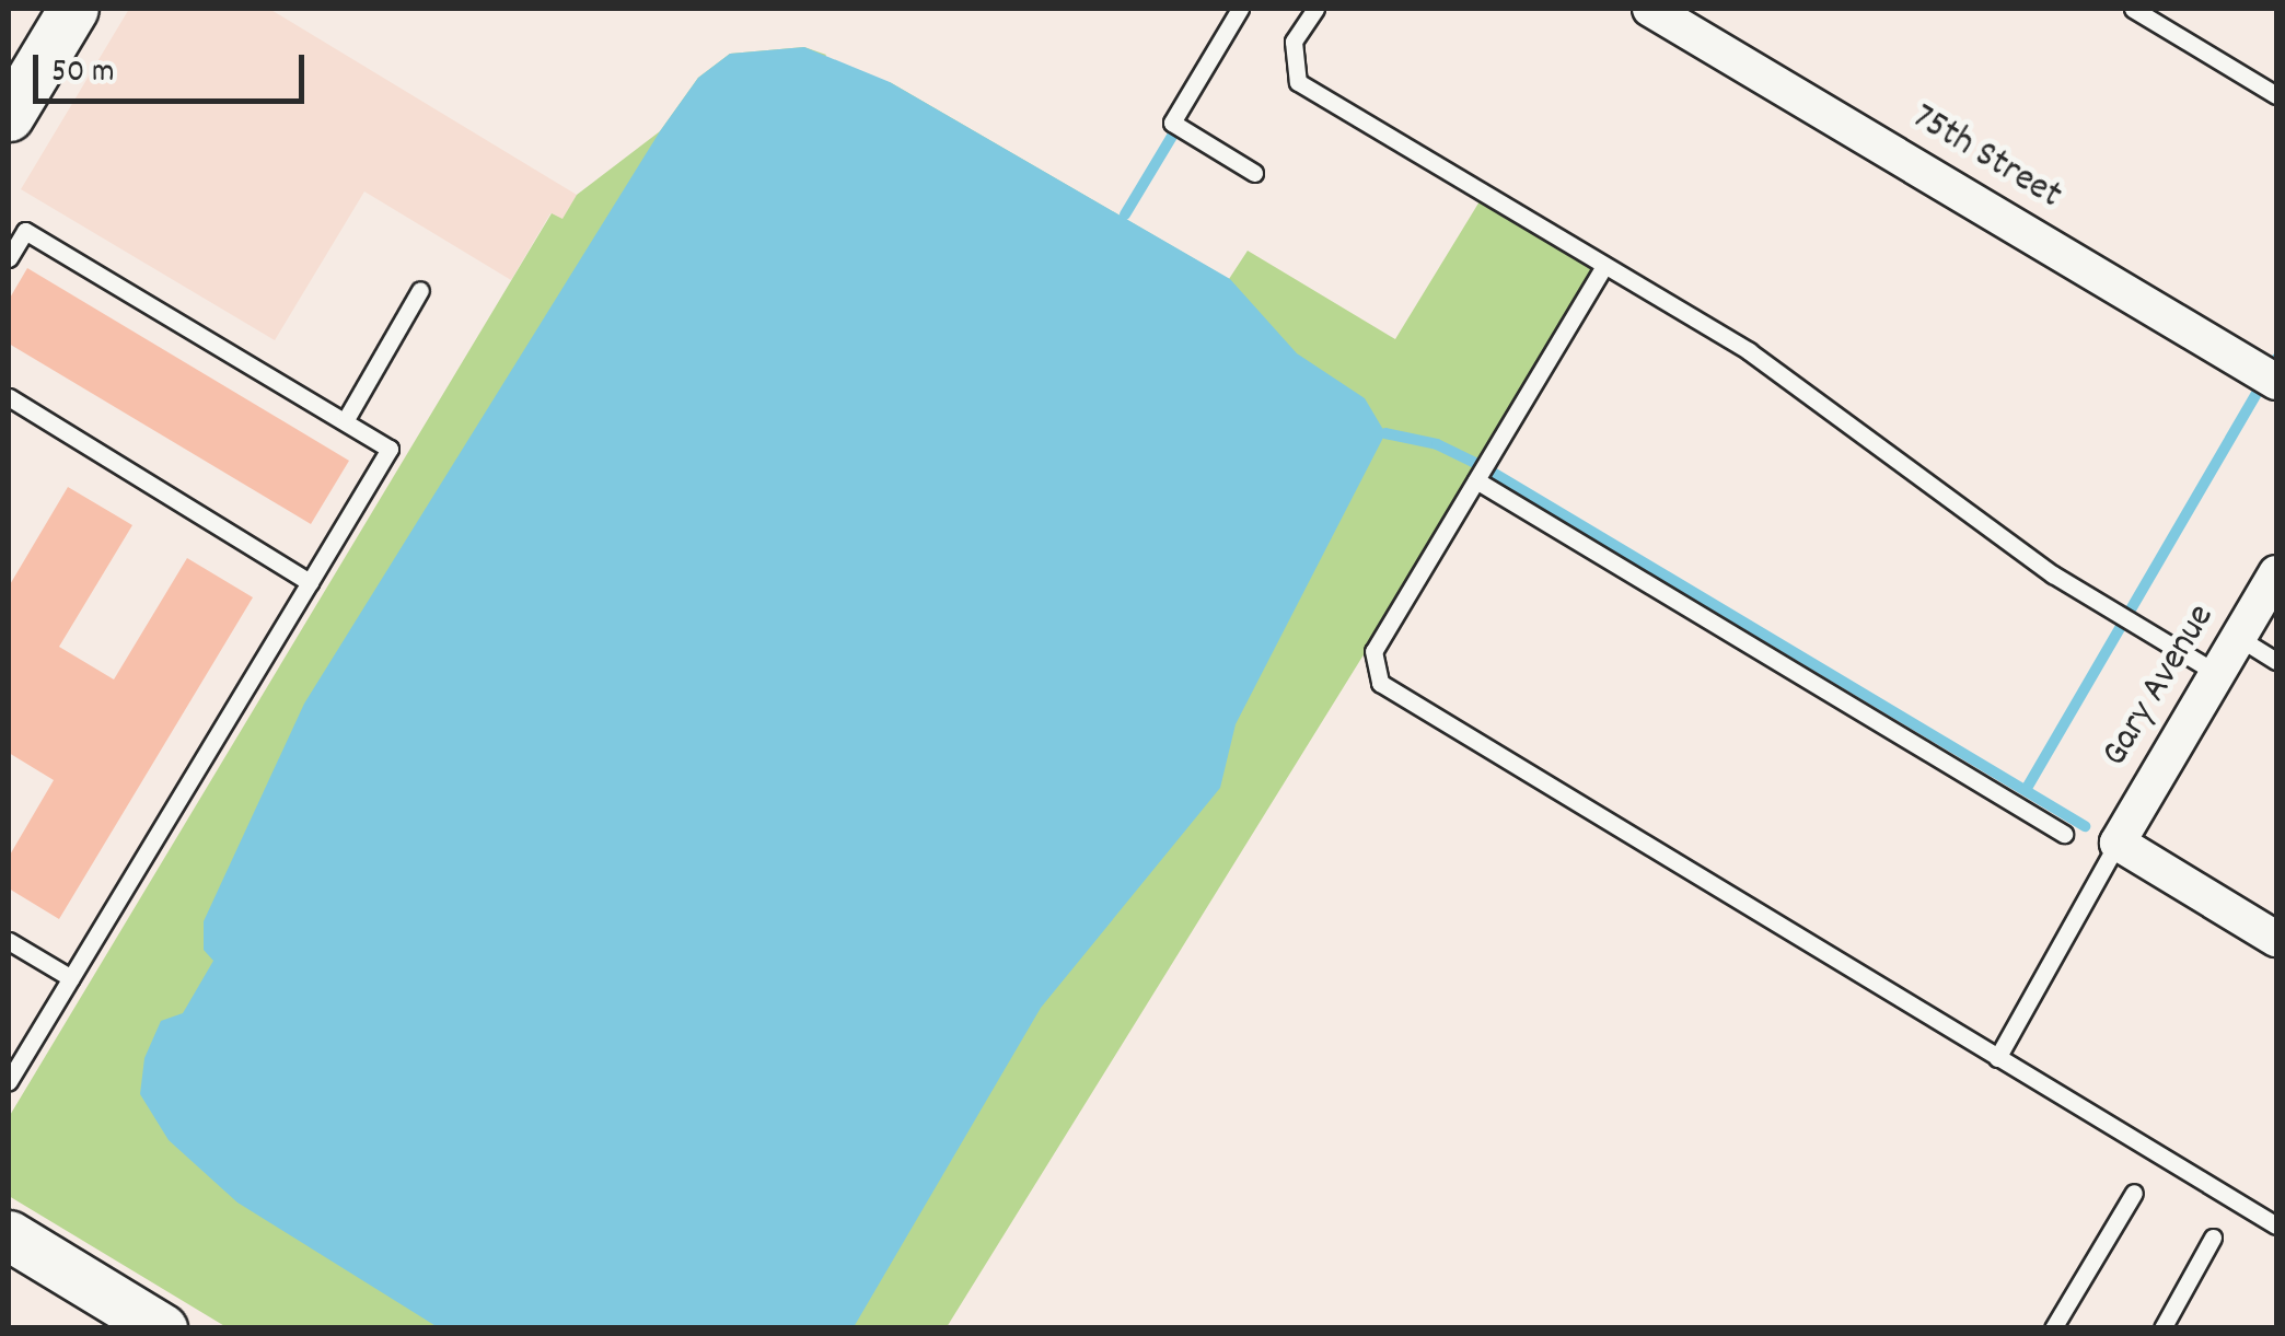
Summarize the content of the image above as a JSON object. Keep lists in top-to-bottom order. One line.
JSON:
{"streets":{"street":["75th Street","Gary Avenue"]},"scale_bar":"50 m"}
